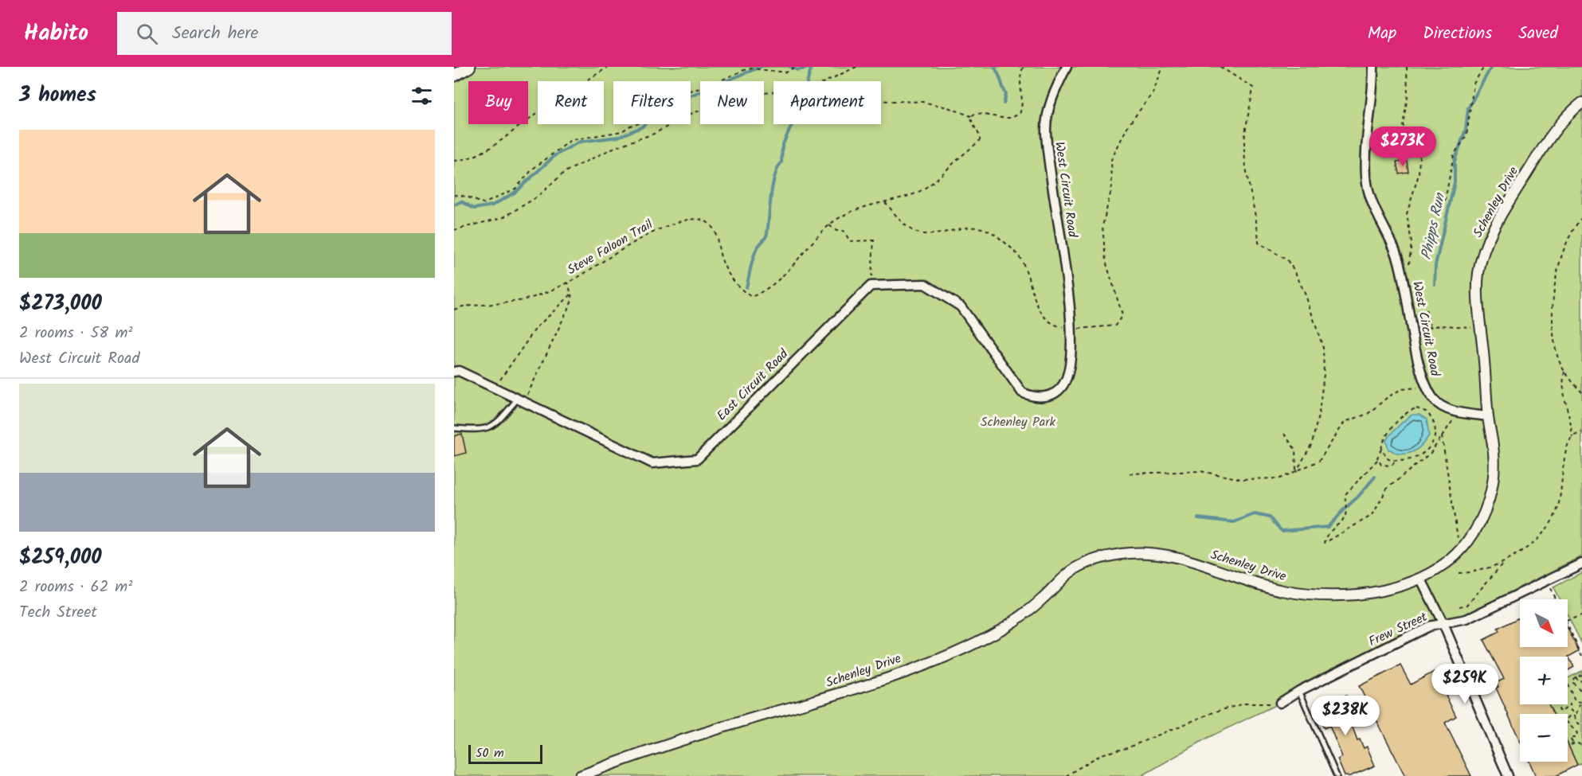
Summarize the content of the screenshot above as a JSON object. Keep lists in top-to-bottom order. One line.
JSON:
{"streets":{"street":["West Circuit Road","Schenley Drive","East Circuit Road","Frew Street"],"path":["Steve Faloon Trail"]},"crossings":[["West Circuit Road","Schenley Drive"],["West Circuit Road","East Circuit Road"]],"water":["Phipps Run"],"parks":["Schenley Park"],"scale_bar":"50 m","north":"bottom right","page":{"header":"Habito","search":"Search here","nav":["Map","Directions","Saved"],"heading":"3 homes","chip":["Buy","Rent","Filters","New","Apartment"],"list":[{"name":"$273,000","note":"2 rooms · 58 m² · West Circuit Road"},{"name":"$259,000","note":"2 rooms · 62 m² · Tech Street"}],"price":["$273K","$259K","$238K"],"map_buttons":["+","−"],"scale":"50 m"}}
